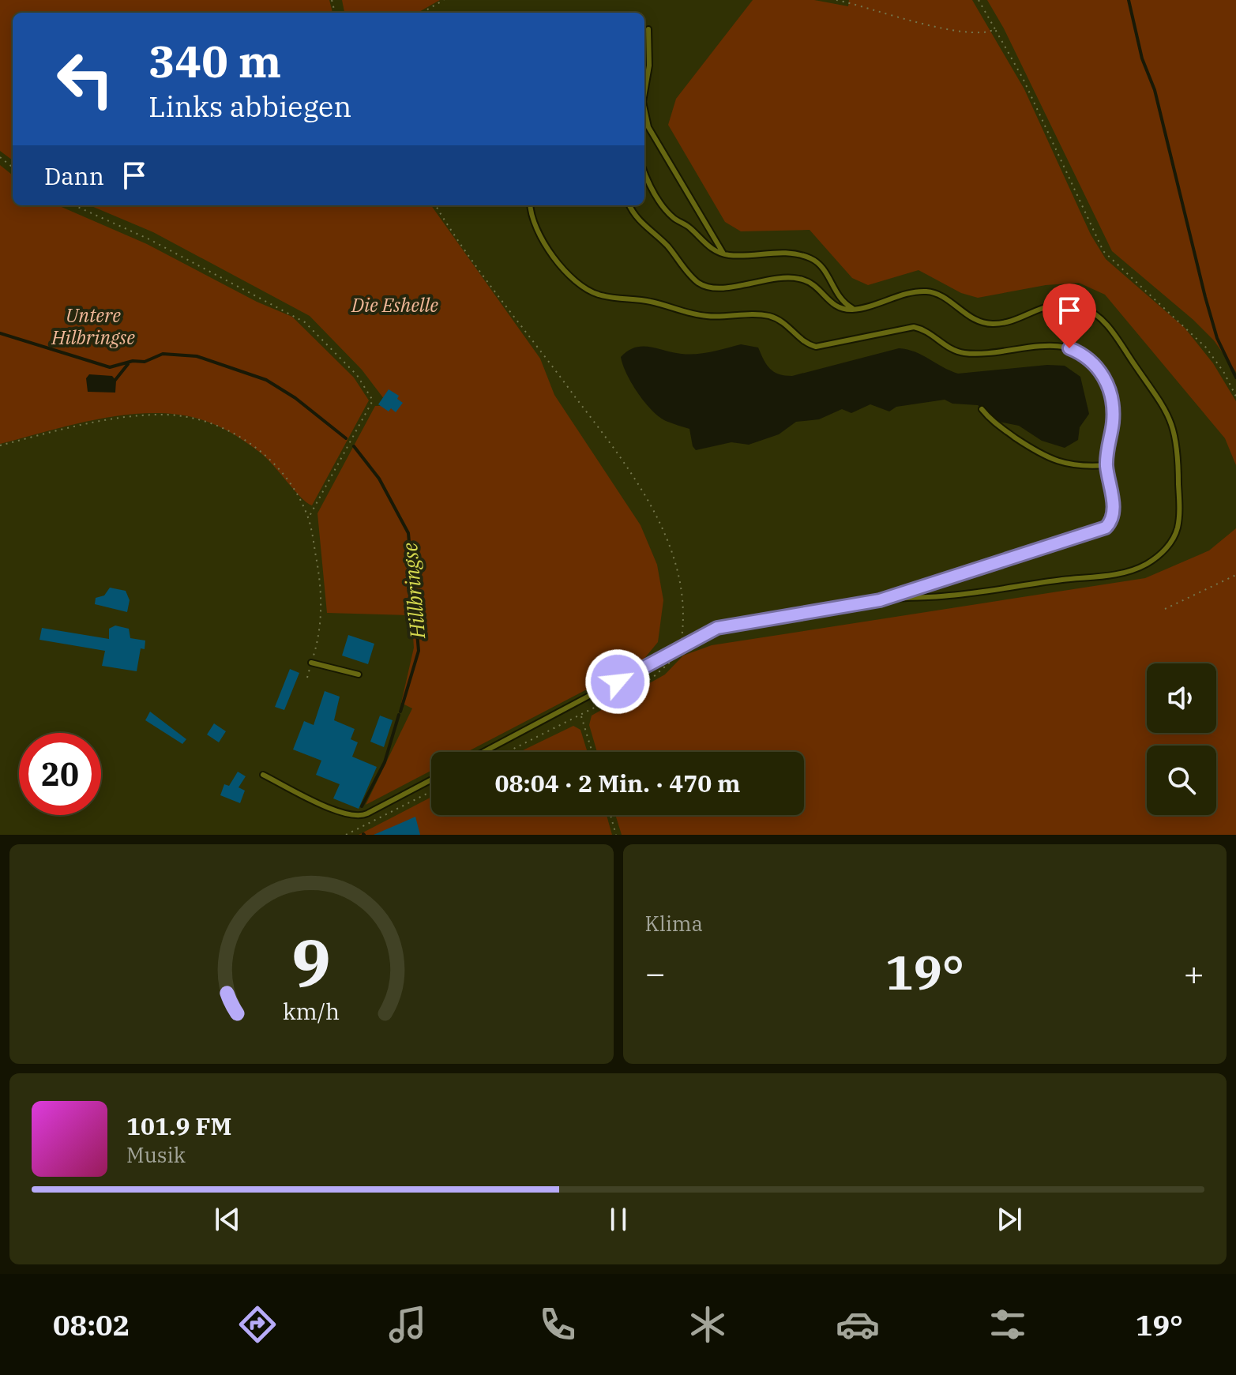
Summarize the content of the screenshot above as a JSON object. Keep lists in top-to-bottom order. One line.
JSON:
{"water":["Hillbringse"],"parks":["Die Eshelle","Untere Hilbringse"],"page":{"turn":["340 m","Links abbiegen"],"then":"Dann","limit":"20","trip":"08:04 · 2 Min. · 470 m","tile":"Klima","heat":["−","19°","+"],"song":["101.9 FM","Musik"],"tabs":["08:02","19°"],"gauge":["9","km/h"]}}
